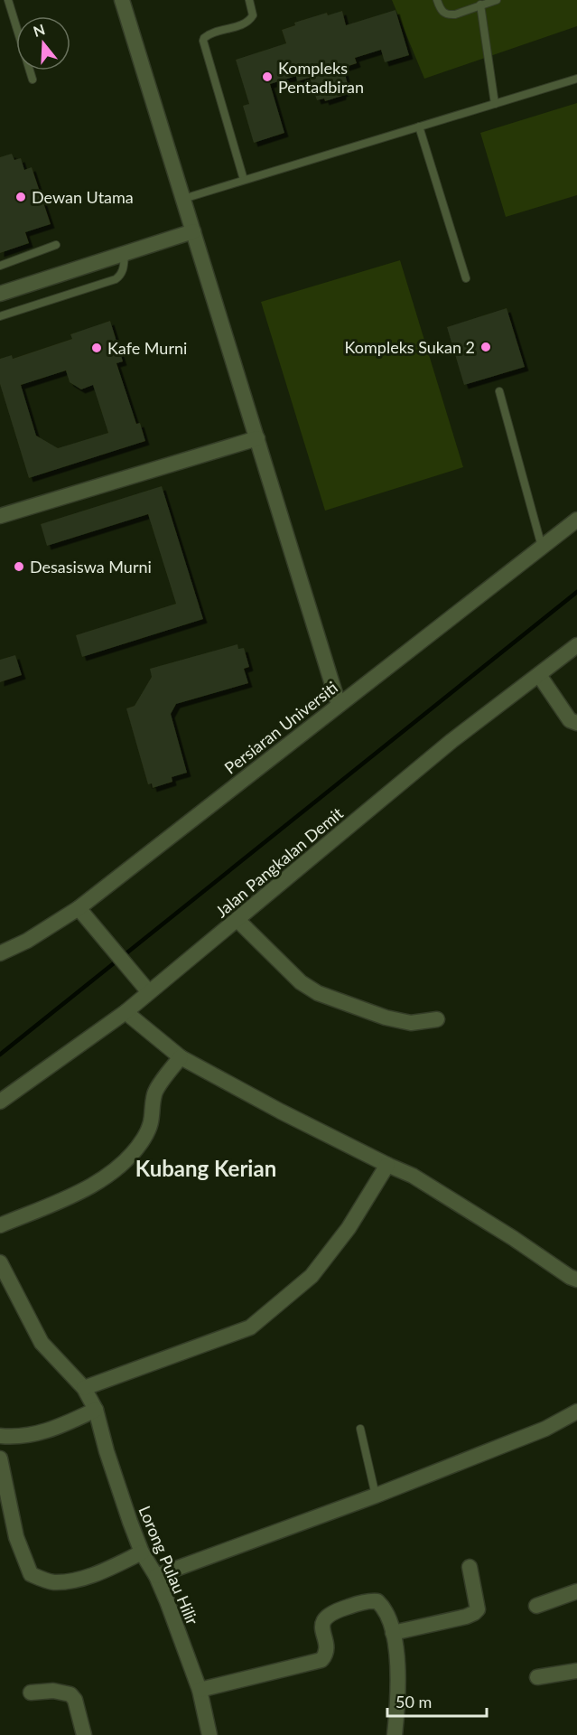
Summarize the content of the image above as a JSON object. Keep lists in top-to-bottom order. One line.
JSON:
{"streets":{"street":["Persiaran Universiti","Jalan Pangkalan Demit","Lorong Pulau Hilir"]},"districts":["Kubang Kerian"],"places":["Kompleks Pentadbiran","Dewan Utama","Kompleks Sukan 2","Kafe Murni","Desasiswa Murni"],"scale_bar":"50 m","north":"top"}
